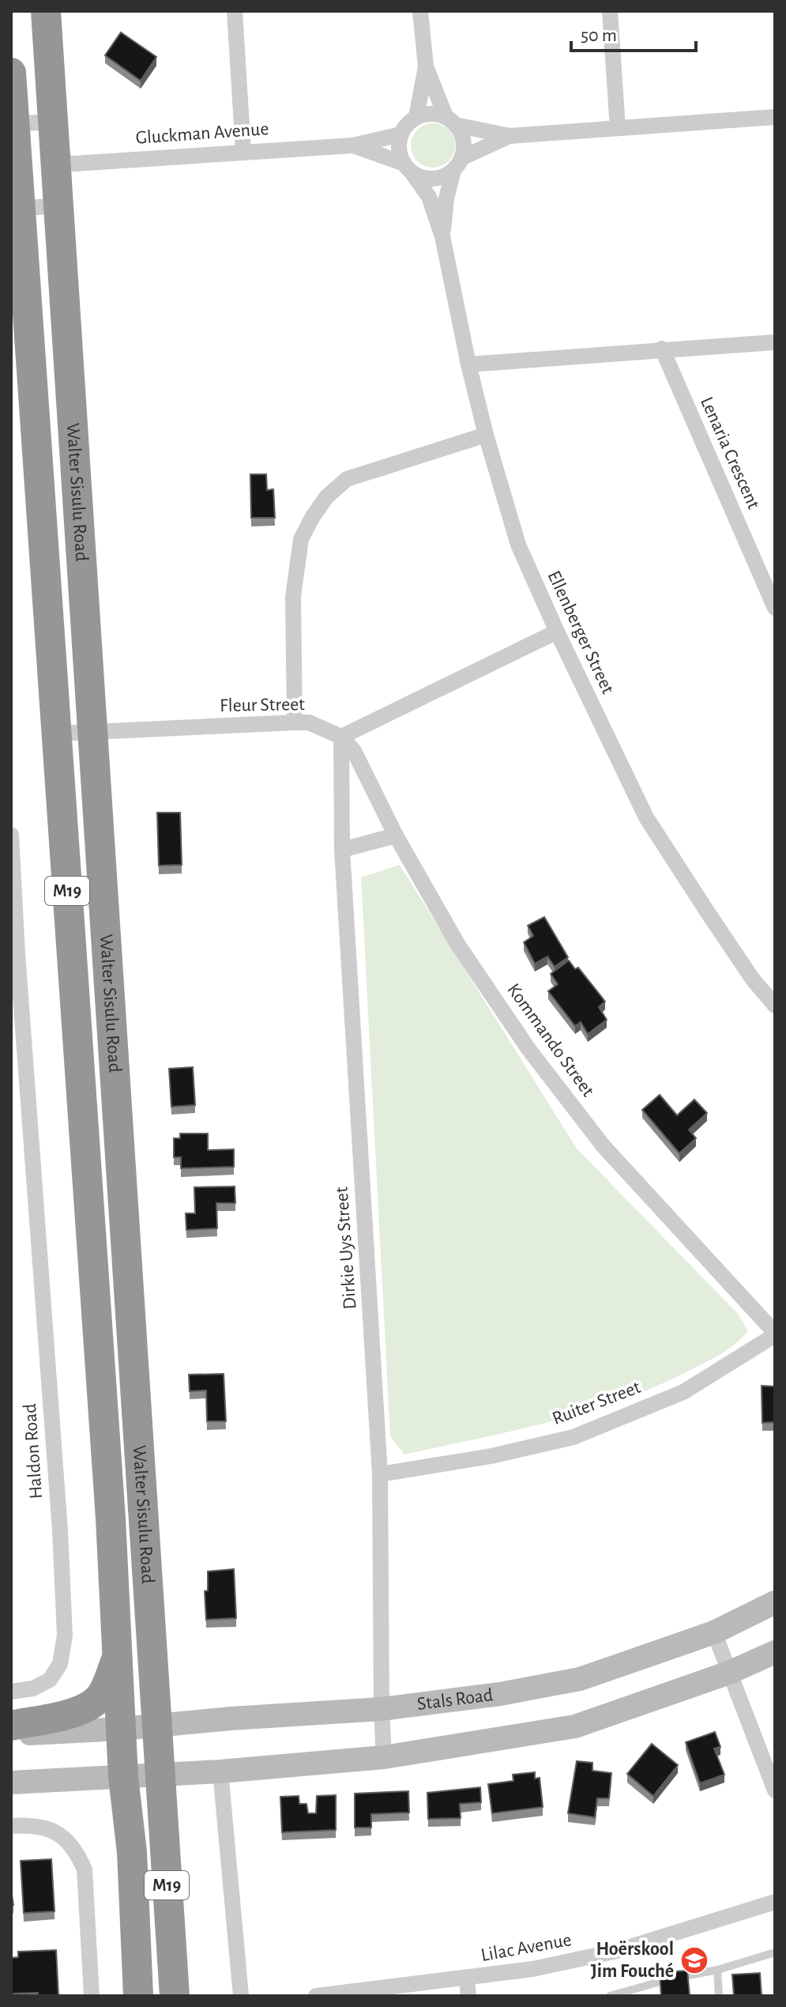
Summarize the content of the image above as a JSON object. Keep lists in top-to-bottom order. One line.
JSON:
{"streets":{"highway":["Walter Sisulu Road","M19"],"street":["Gluckman Avenue","Lenaria Crescent","Ellenberger Street","Fleur Street","Kommando Street","Dirkie Uys Street","Ruiter Street","Haldon Road","Stals Road","Lilac Avenue"]},"crossings":[["Gluckman Avenue","Walter Sisulu Road"],["Gluckman Avenue","Ellenberger Street"],["Walter Sisulu Road","Fleur Street"],["Walter Sisulu Road","Stals Road"],["Fleur Street","Kommando Street"],["Fleur Street","Dirkie Uys Street"],["Kommando Street","Dirkie Uys Street"],["Kommando Street","Ruiter Street"],["Dirkie Uys Street","Ruiter Street"],["Dirkie Uys Street","Stals Road"]],"places":{"school or university":["Hoërskool Jim Fouché"]},"scale_bar":"50 m"}
